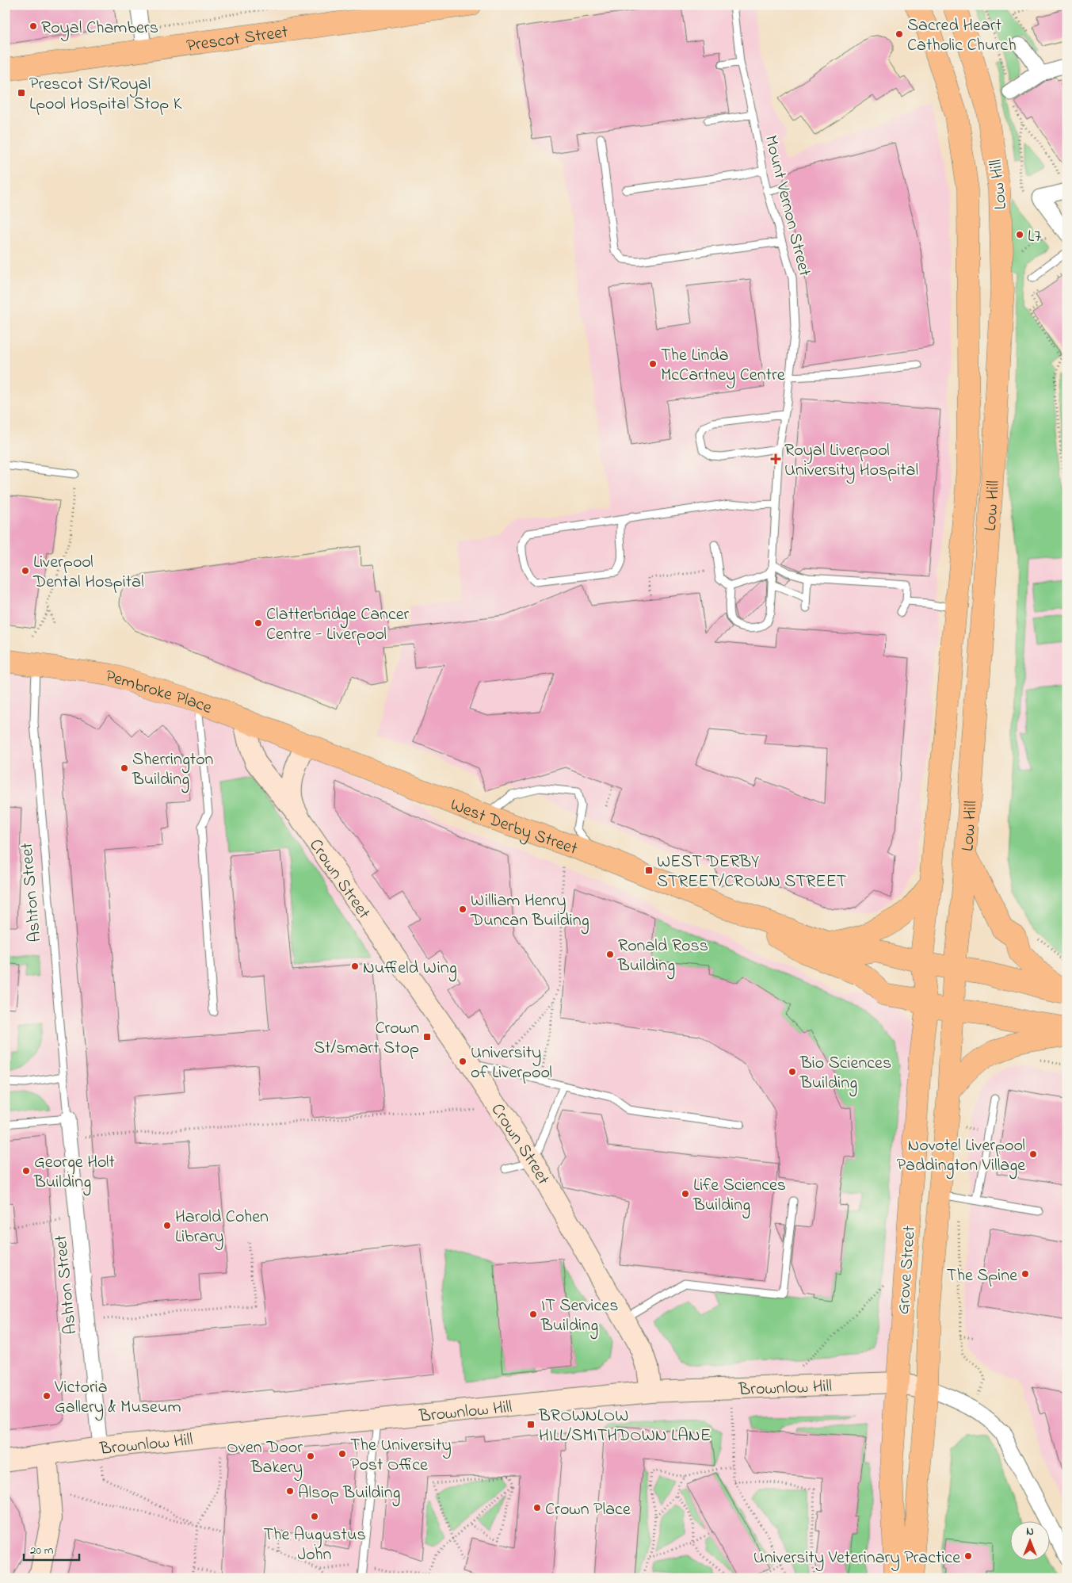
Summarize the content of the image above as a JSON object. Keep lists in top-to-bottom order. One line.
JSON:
{"streets":{"main road":["Prescot Street","Low Hill","Pembroke Place","West Derby Street","Grove Street"],"street":["Crown Street","Ashton Street","Brownlow Hill"],"lane":["Mount Vernon Street"]},"crossings":[["Low Hill","West Derby Street"],["Low Hill","Grove Street"],["Pembroke Place","West Derby Street"],["Pembroke Place","Crown Street"],["Pembroke Place","Ashton Street"],["West Derby Street","Crown Street"],["West Derby Street","Grove Street"],["Crown Street","Brownlow Hill"],["Ashton Street","Brownlow Hill"],["Grove Street","Brownlow Hill"]],"places":{"other":["Royal Chambers","Sacred Heart Catholic Church","L7","The Linda McCartney Centre","Liverpool Dental Hospital","Clatterbridge Cancer Centre - Liverpool","Sherrington Building","William Henry Duncan Building","Ronald Ross Building","Nuffield Wing","University of Liverpool","Bio Sciences Building","Novotel Liverpool Paddington Village","George Holt Building","Life Sciences Building","Harold Cohen Library","The Spine","IT Services Building","Victoria Gallery & Museum","The University Post Office","Oven Door Bakery","Alsop Building","Crown Place","The Augustus John","University Veterinary Practice"],"transit":["Prescot St/Royal Lpool Hospital Stop K","WEST DERBY STREET/CROWN STREET","Crown St/smart Stop","BROWNLOW HILL/SMITHDOWN LANE"],"health":["Royal Liverpool University Hospital"]},"scale_bar":"20 m","north":"top"}
